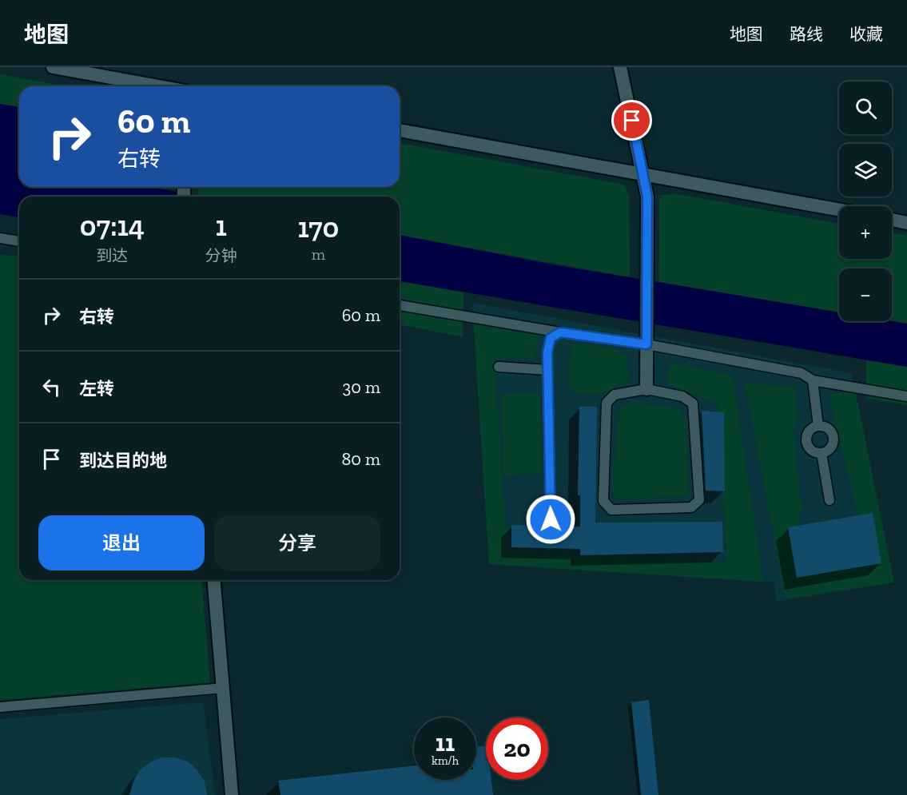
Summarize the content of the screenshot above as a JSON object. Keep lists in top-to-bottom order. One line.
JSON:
{"page":{"header":"地图","nav":["地图","路线","收藏"],"map_buttons":["+","−"],"turn":["60 m","右转"],"eta":["07:14","到达","1","分钟","170","m"],"list":[{"name":"右转","value":"60 m"},{"name":"左转","value":"30 m"},{"name":"到达目的地","value":"80 m"}],"buttons":["退出","分享"],"speed":"11 km/h","limit":"20"}}
